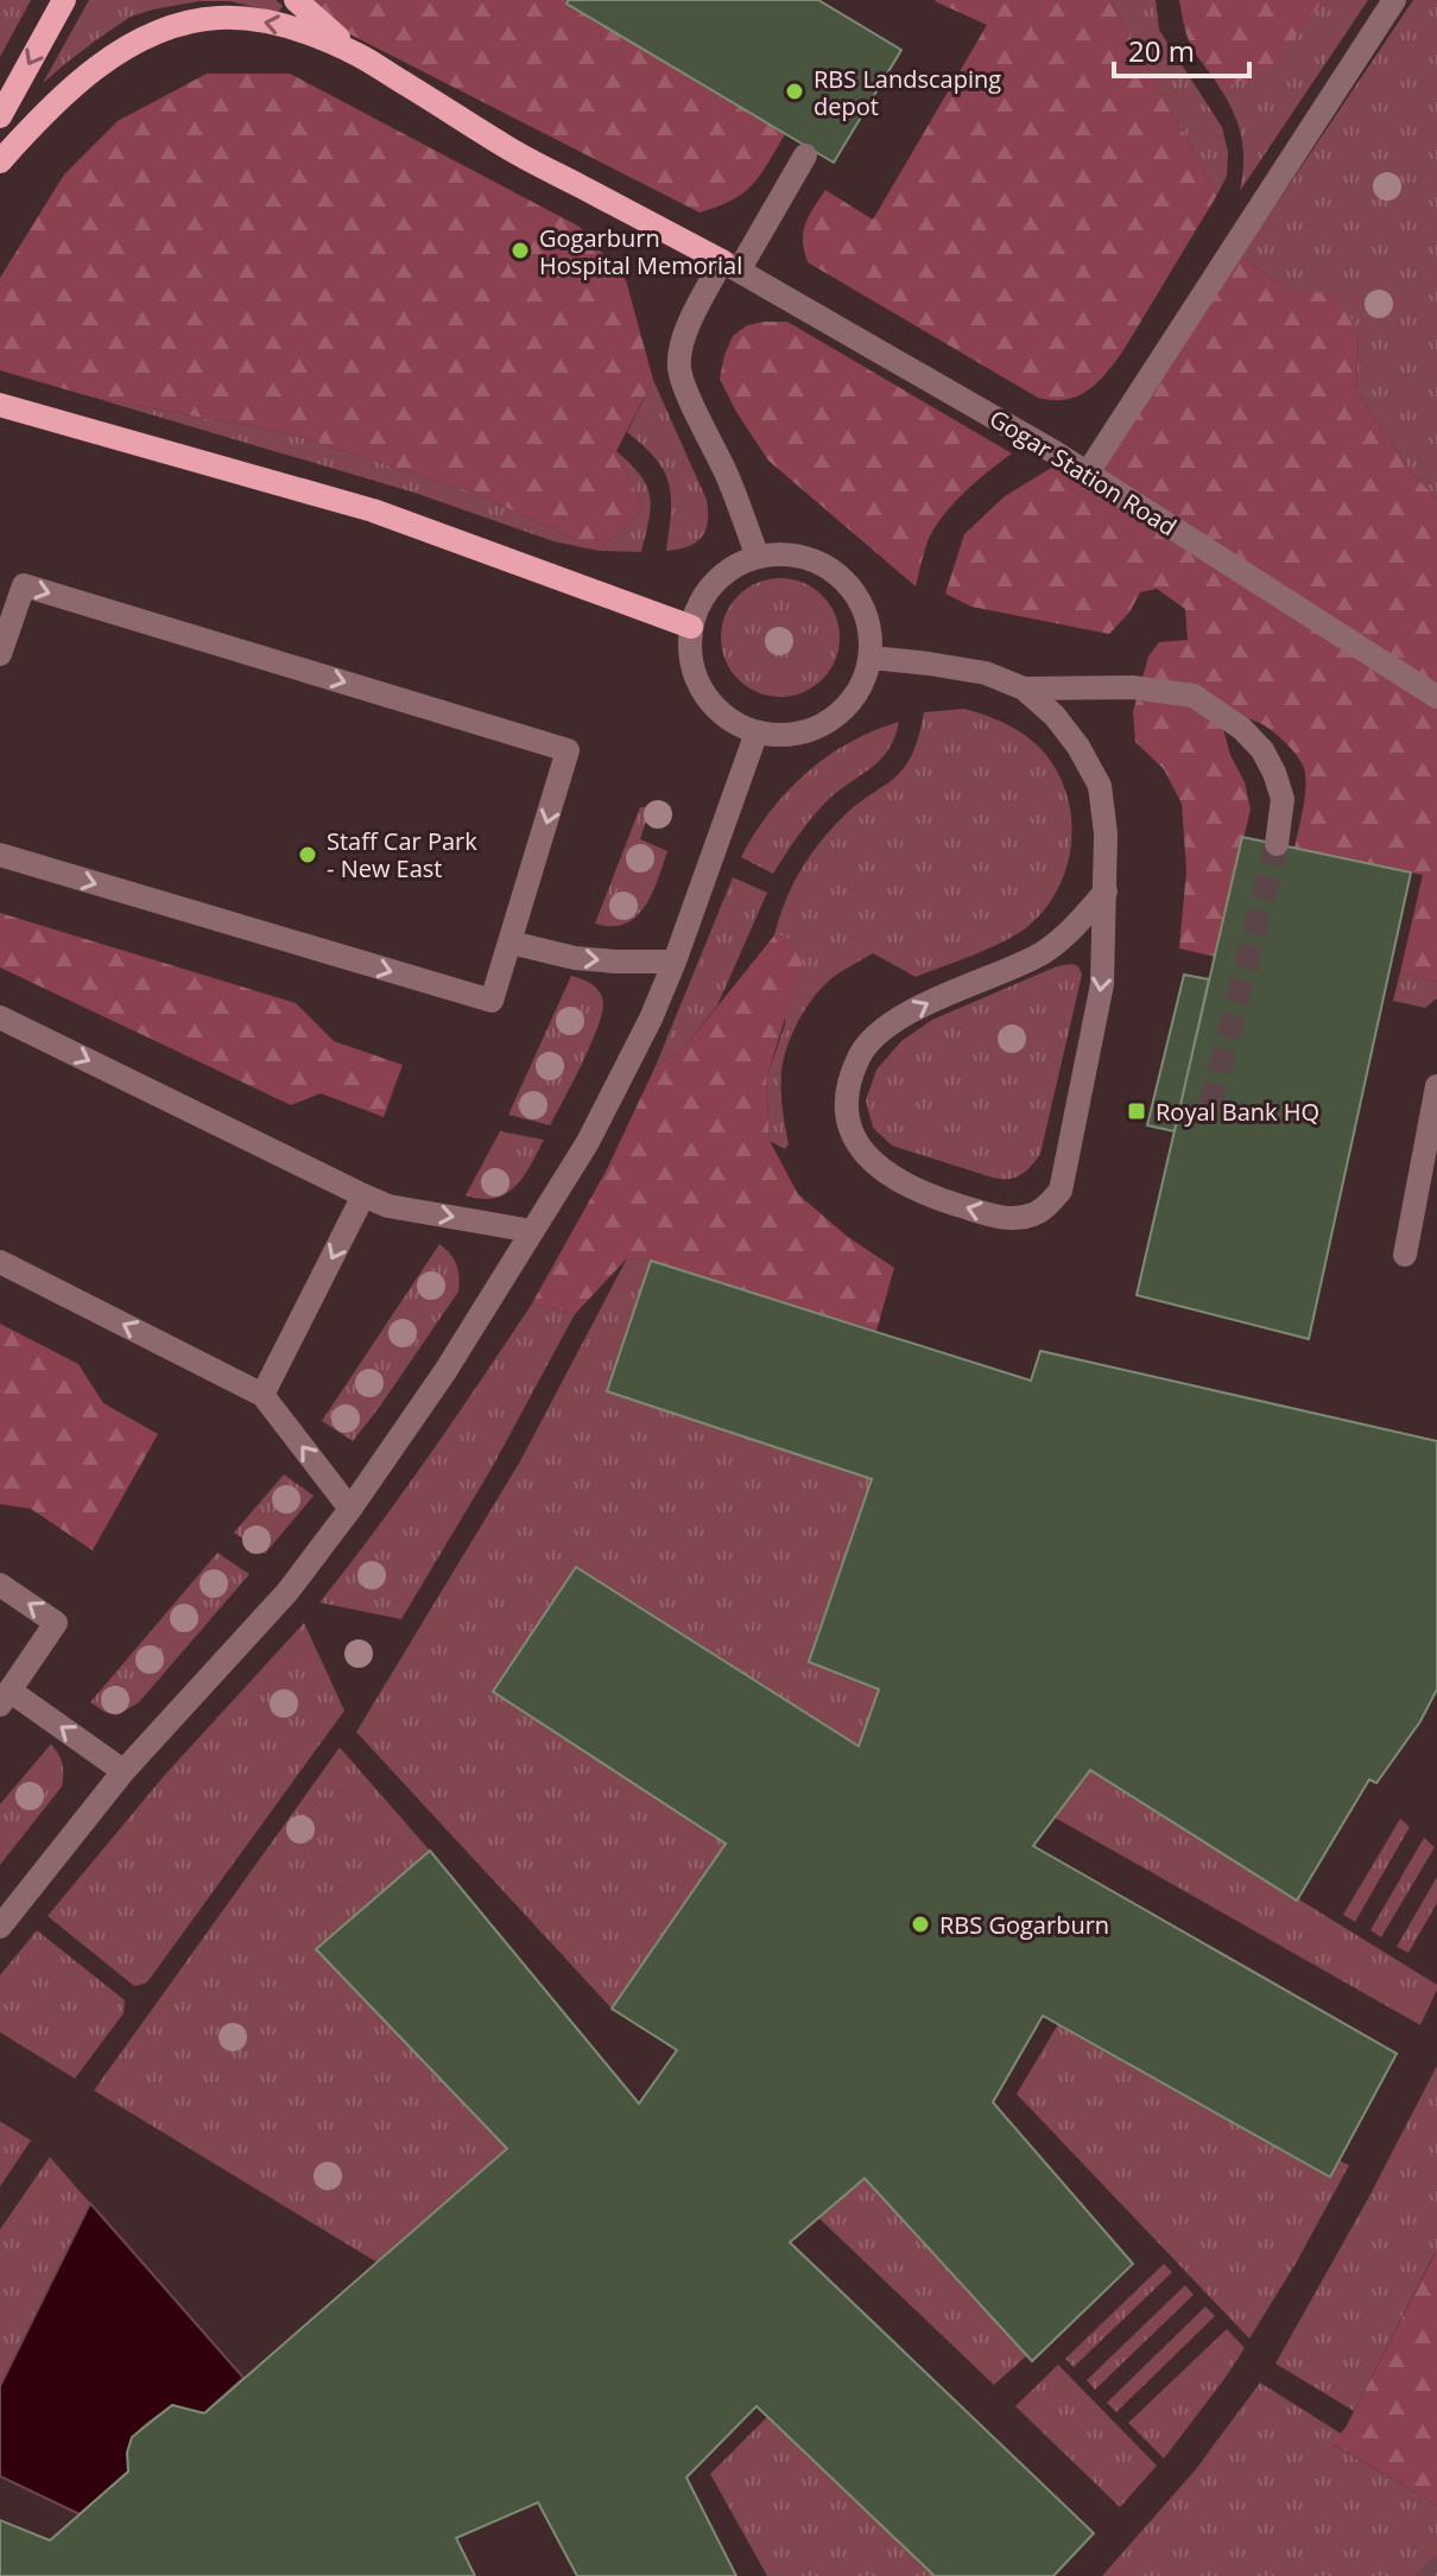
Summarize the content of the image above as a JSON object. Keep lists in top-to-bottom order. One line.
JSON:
{"streets":{"street":["Gogar Station Road"]},"places":{"other":["RBS Landscaping depot","Gogarburn Hospital Memorial","Staff Car Park - New East","RBS Gogarburn"],"transit":["Royal Bank HQ"]},"scale_bar":"20 m"}
